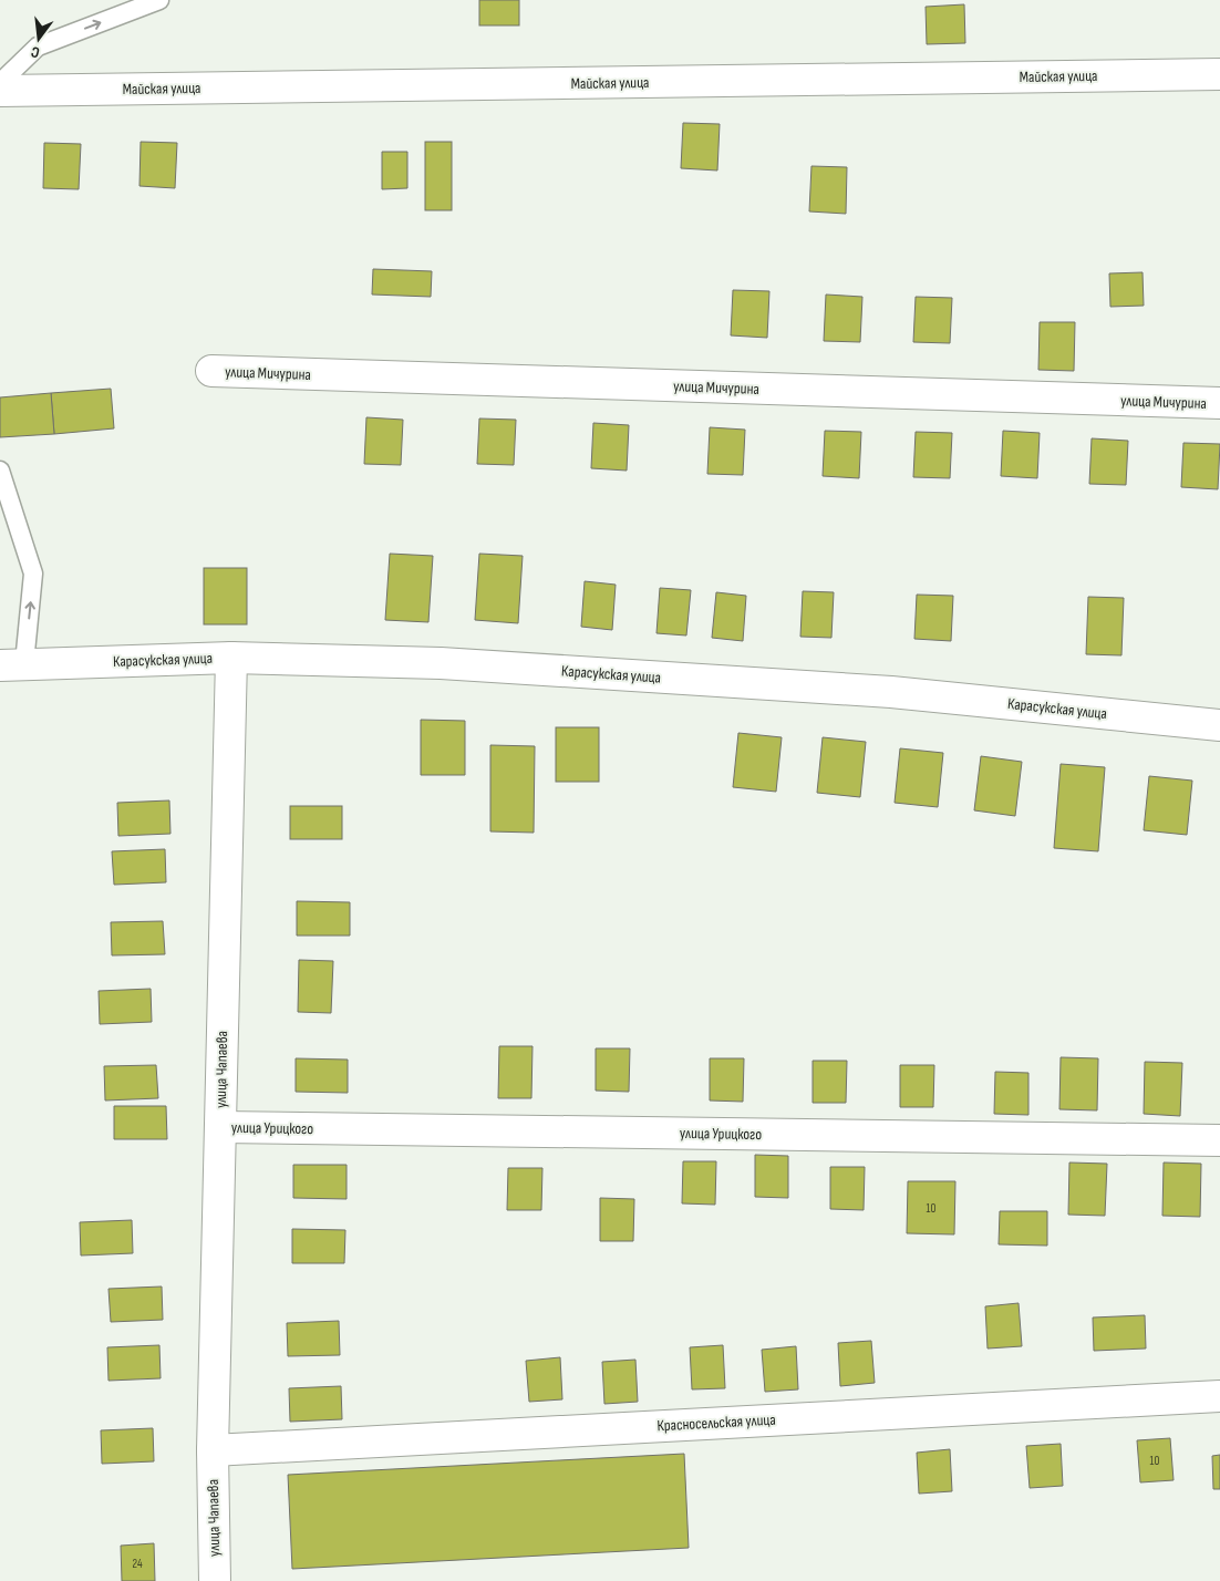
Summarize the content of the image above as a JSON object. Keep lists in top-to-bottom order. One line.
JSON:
{"streets":{"street":["Майская улица","улица Мичурина","Карасукская улица","улица Чапаева","улица Урицкого","Красносельская улица"]},"crossings":[["Карасукская улица","улица Чапаева"],["улица Чапаева","улица Урицкого"],["улица Чапаева","Красносельская улица"]],"house_numbers":["10","10","24"],"north":"bottom"}
